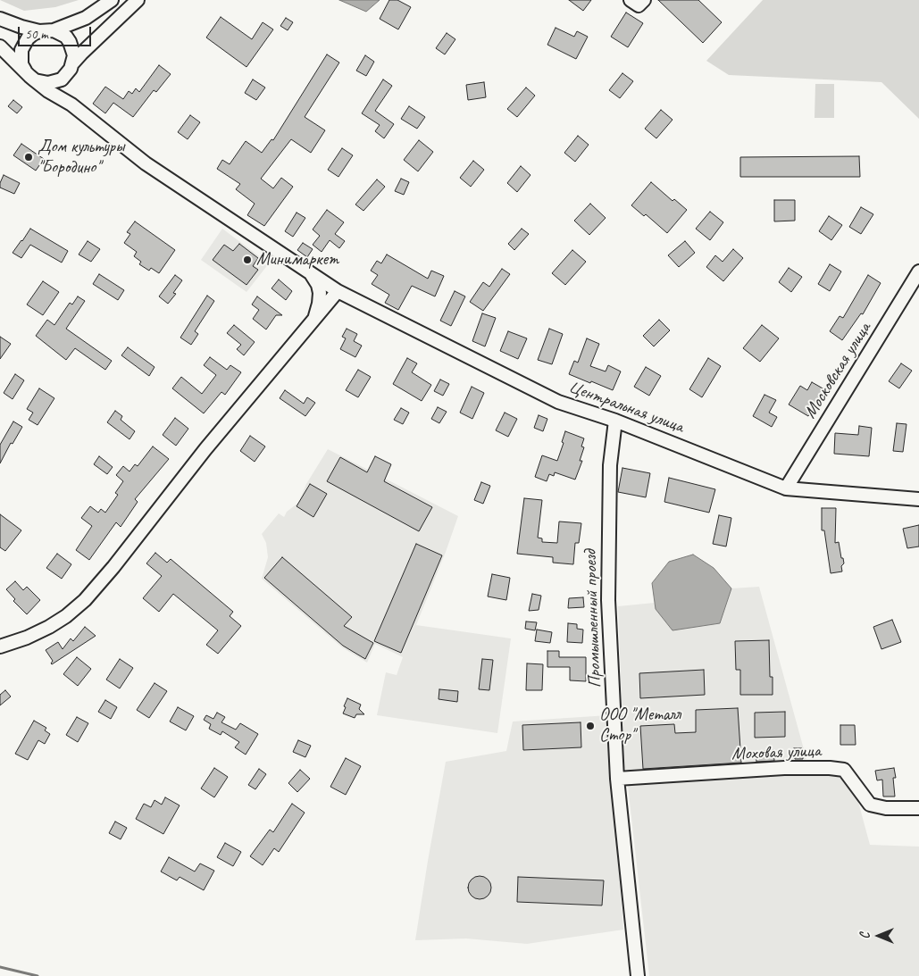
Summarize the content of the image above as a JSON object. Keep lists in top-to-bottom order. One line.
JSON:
{"streets":{"street":["Московская улица","Центральная улица","Промышленный проезд","Моховая улица"]},"crossings":[["Московская улица","Центральная улица"],["Центральная улица","Промышленный проезд"],["Промышленный проезд","Моховая улица"]],"places":["Дом культуры \"Бородино\"","Минимаркет","ООО \"Металл Стор\""],"scale_bar":"50 m","north":"left"}
